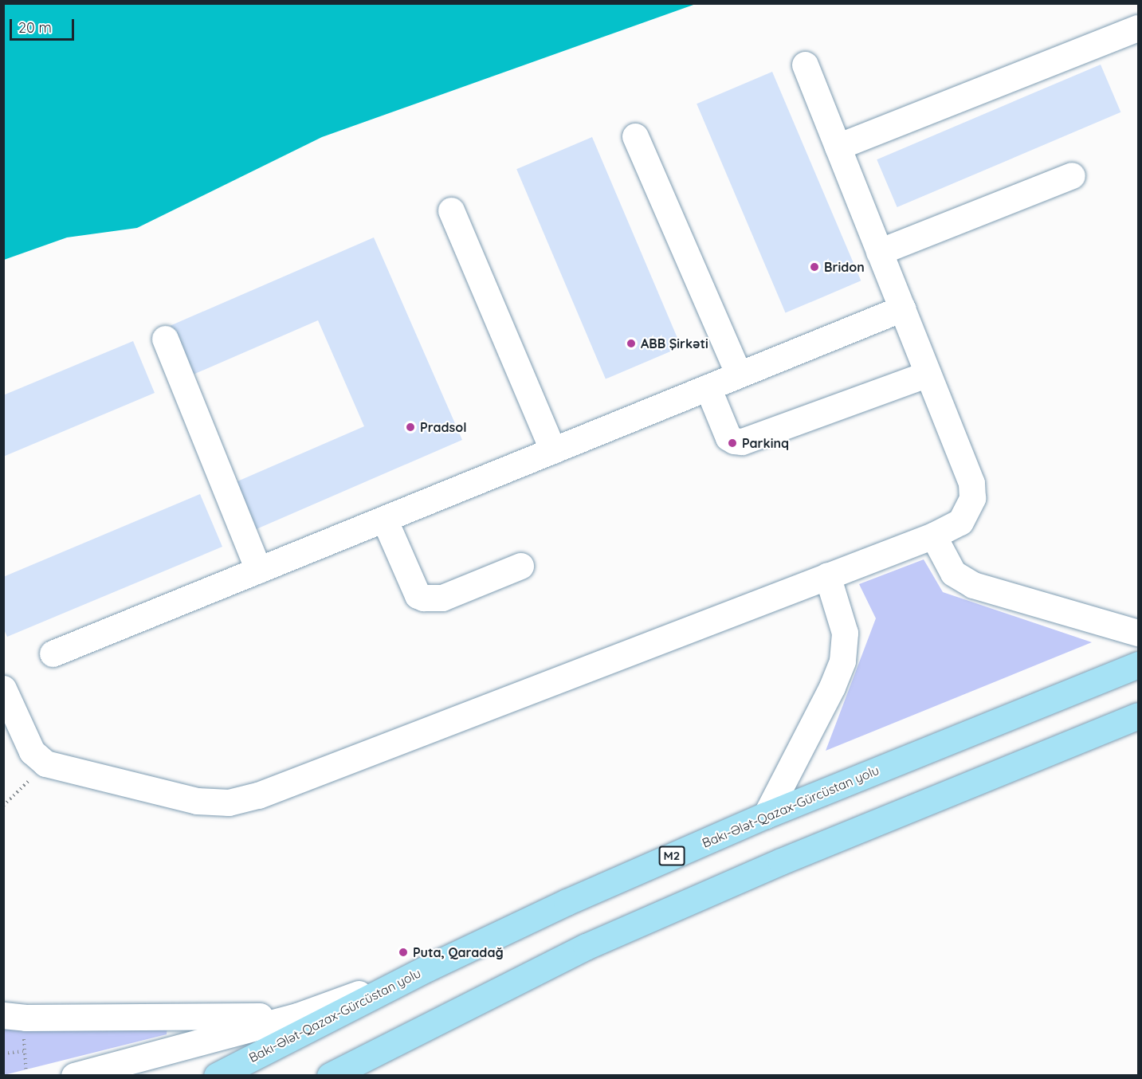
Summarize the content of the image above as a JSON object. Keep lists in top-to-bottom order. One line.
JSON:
{"streets":{"highway":["Bakı-Ələt-Qazax-Gürcüstan yolu","M2"]},"places":["Bridon","ABB Şirkəti","Pradsol","Parkinq","Puta, Qaradağ"],"scale_bar":"20 m"}
